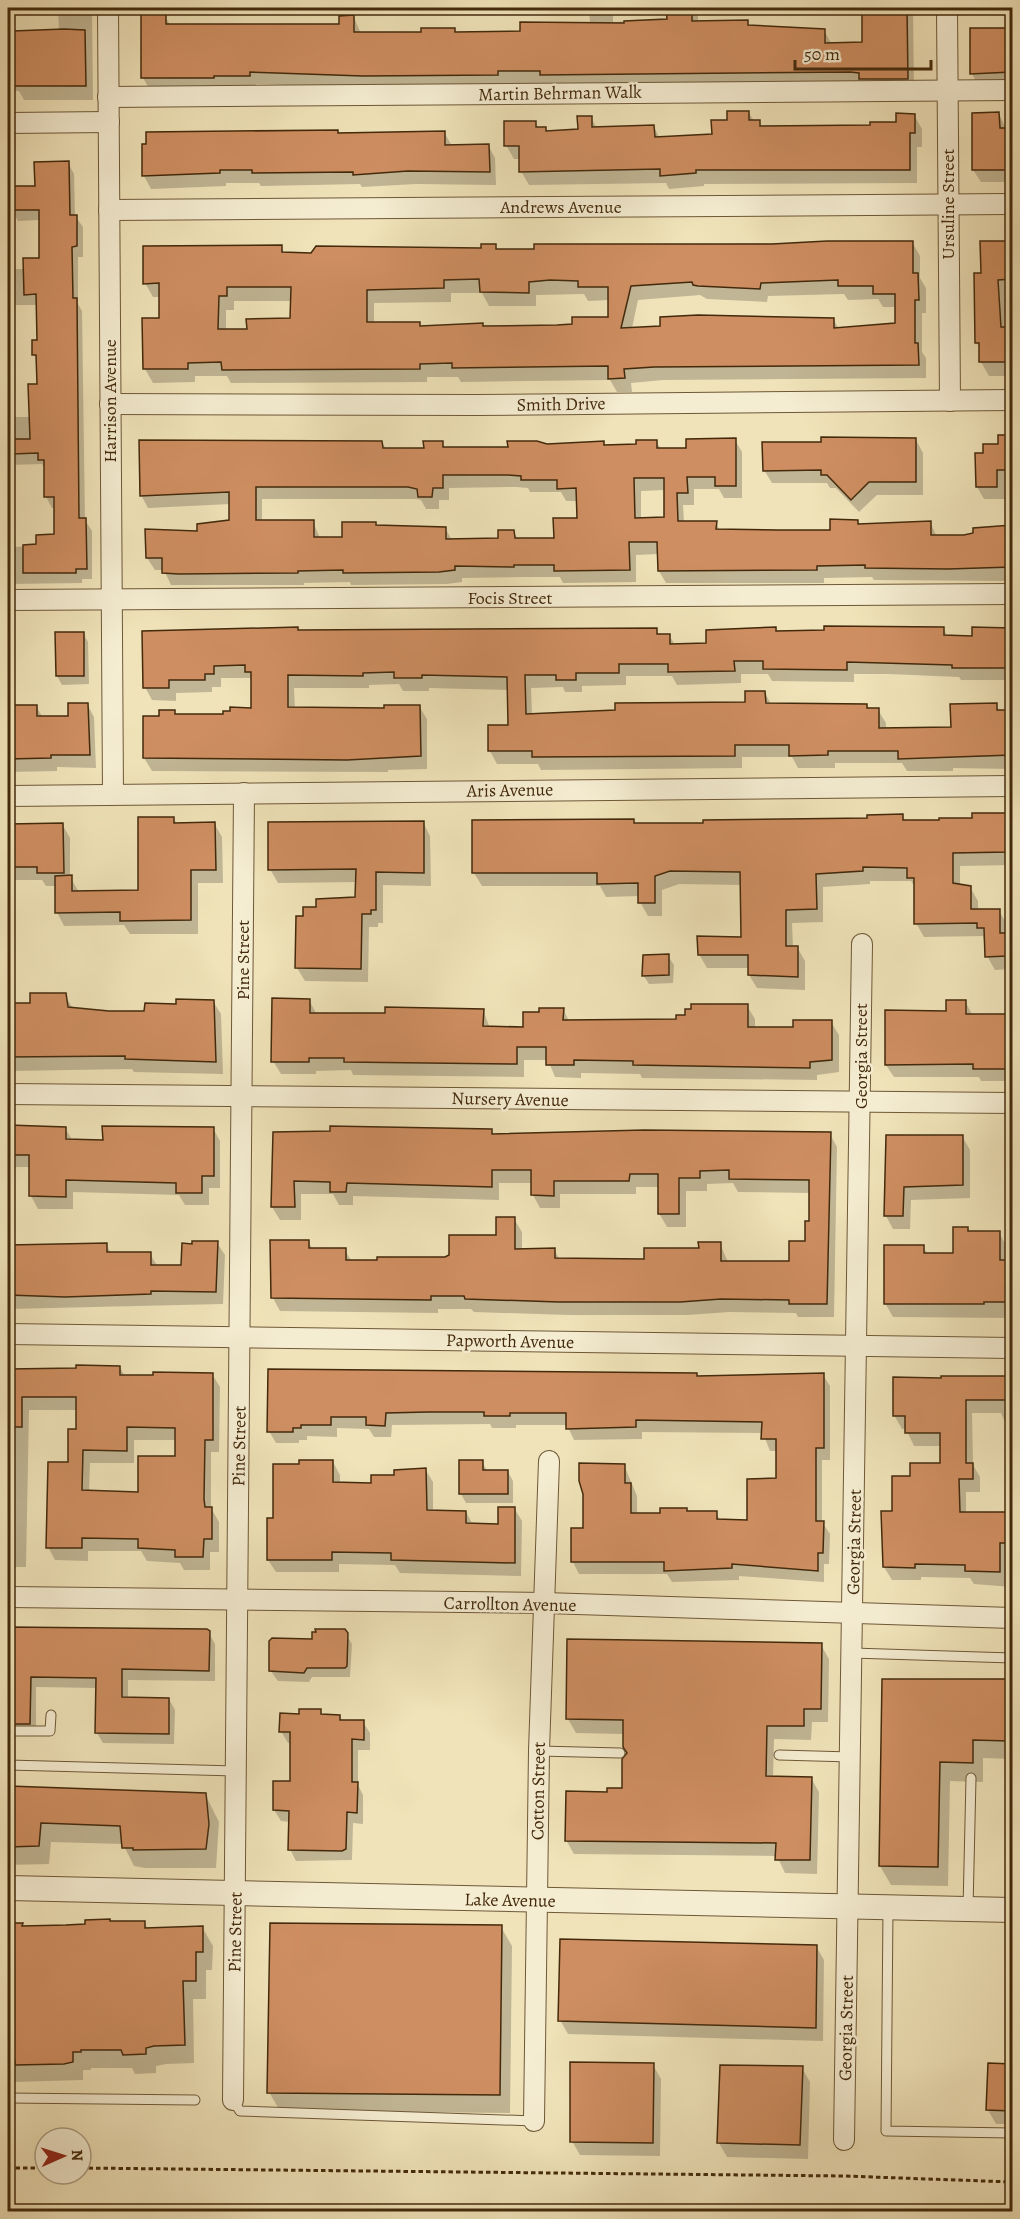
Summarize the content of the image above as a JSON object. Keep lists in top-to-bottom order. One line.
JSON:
{"streets":{"street":["Martin Behrman Walk","Ursuline Street","Andrews Avenue","Harrison Avenue","Smith Drive","Focis Street","Aris Avenue","Pine Street","Georgia Street","Nursery Avenue","Papworth Avenue","Carrollton Avenue","Cotton Street","Lake Avenue"]},"crossings":[["Martin Behrman Walk","Ursuline Street"],["Martin Behrman Walk","Harrison Avenue"],["Ursuline Street","Andrews Avenue"],["Ursuline Street","Smith Drive"],["Andrews Avenue","Harrison Avenue"],["Harrison Avenue","Smith Drive"],["Harrison Avenue","Focis Street"],["Harrison Avenue","Aris Avenue"],["Aris Avenue","Pine Street"],["Pine Street","Nursery Avenue"],["Pine Street","Papworth Avenue"],["Pine Street","Carrollton Avenue"],["Pine Street","Lake Avenue"],["Georgia Street","Nursery Avenue"],["Georgia Street","Papworth Avenue"],["Georgia Street","Carrollton Avenue"],["Georgia Street","Lake Avenue"],["Carrollton Avenue","Cotton Street"],["Cotton Street","Lake Avenue"]],"scale_bar":"50 m","north":"right"}
